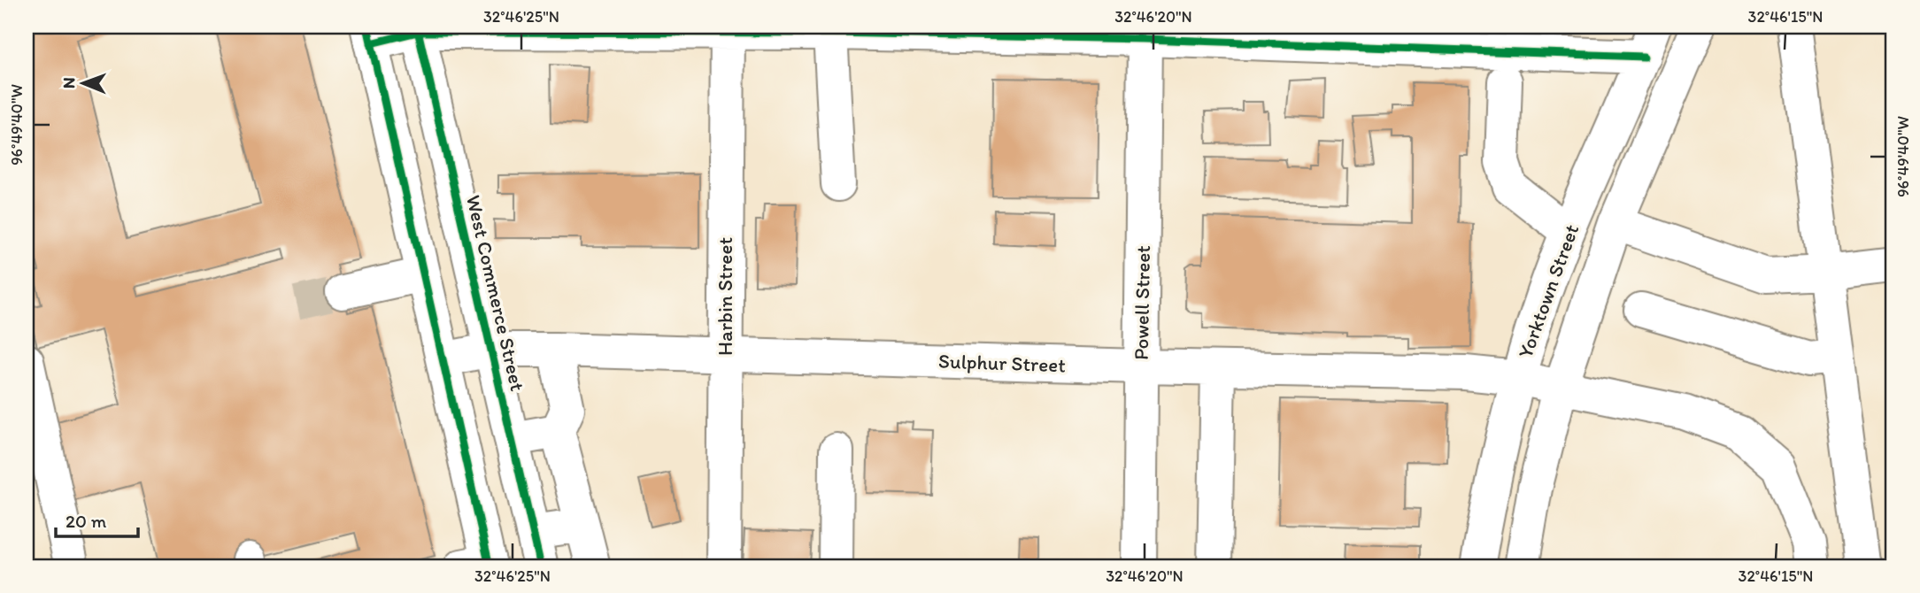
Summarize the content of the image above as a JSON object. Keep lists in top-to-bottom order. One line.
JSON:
{"streets":{"street":["Yorktown Street","West Commerce Street","Harbin Street","Powell Street","Sulphur Street"]},"crossings":[["Yorktown Street","Sulphur Street"],["West Commerce Street","Sulphur Street"],["Harbin Street","Sulphur Street"],["Powell Street","Sulphur Street"]],"scale_bar":"20 m","north":"left","coordinates":["32°46'25\"N","32°46'20\"N","32°46'15\"N","96°49'40\"W"]}
